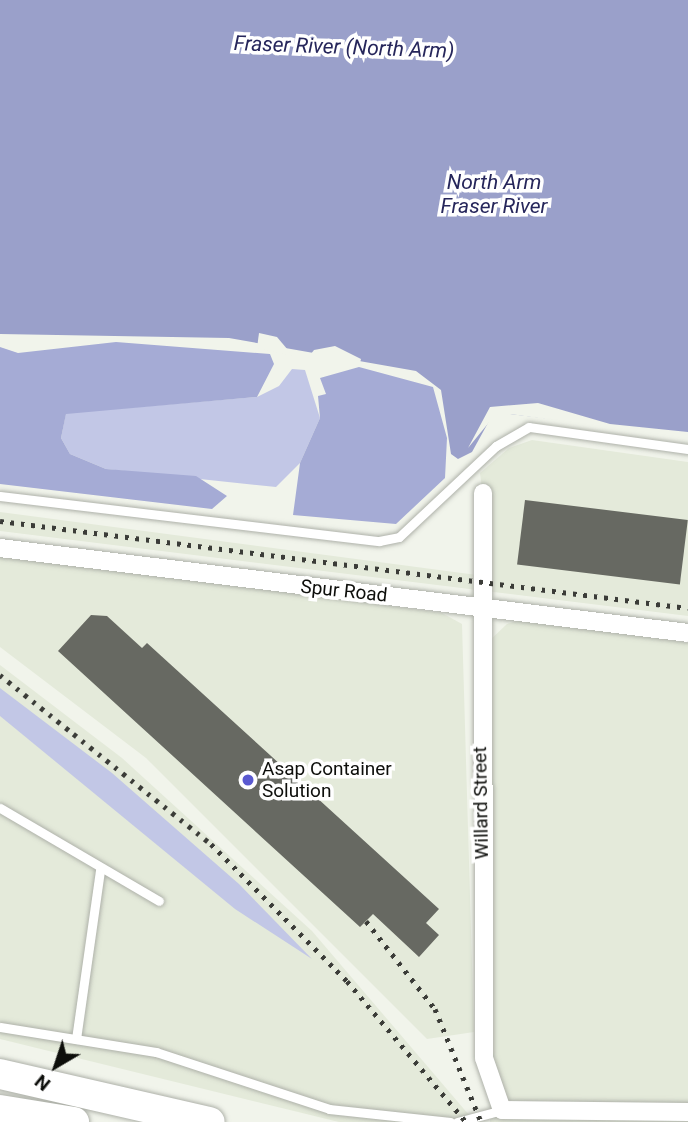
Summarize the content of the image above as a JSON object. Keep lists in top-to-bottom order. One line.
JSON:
{"streets":{"street":["Spur Road","Willard Street"]},"crossings":[["Spur Road","Willard Street"]],"water":["Fraser River (North Arm)","North Arm Fraser River"],"places":["Asap Container Solution"],"north":"bottom left"}
